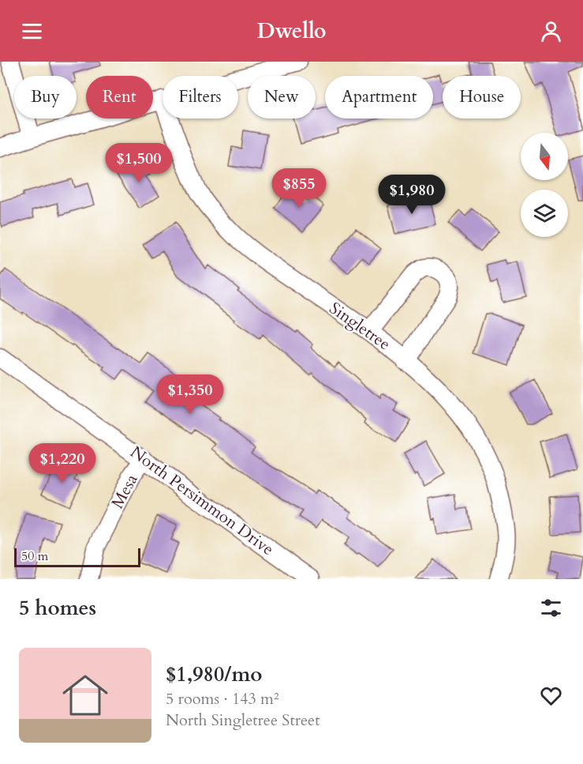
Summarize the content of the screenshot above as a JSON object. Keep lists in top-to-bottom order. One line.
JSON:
{"streets":{"street":["Singletree","Mesa","North Persimmon Drive"]},"crossings":[["Mesa","North Persimmon Drive"]],"scale_bar":"50 m","north":"bottom","page":{"header":"Dwello","chip":["Buy","Rent","Filters","New","Apartment","House"],"price":["$1,500","$855","$1,980","$1,350","$1,220"],"scale":"50 m","heading":"5 homes","list":[{"name":"$1,980/mo","note":"5 rooms · 143 m² · North Singletree Street"}]}}
